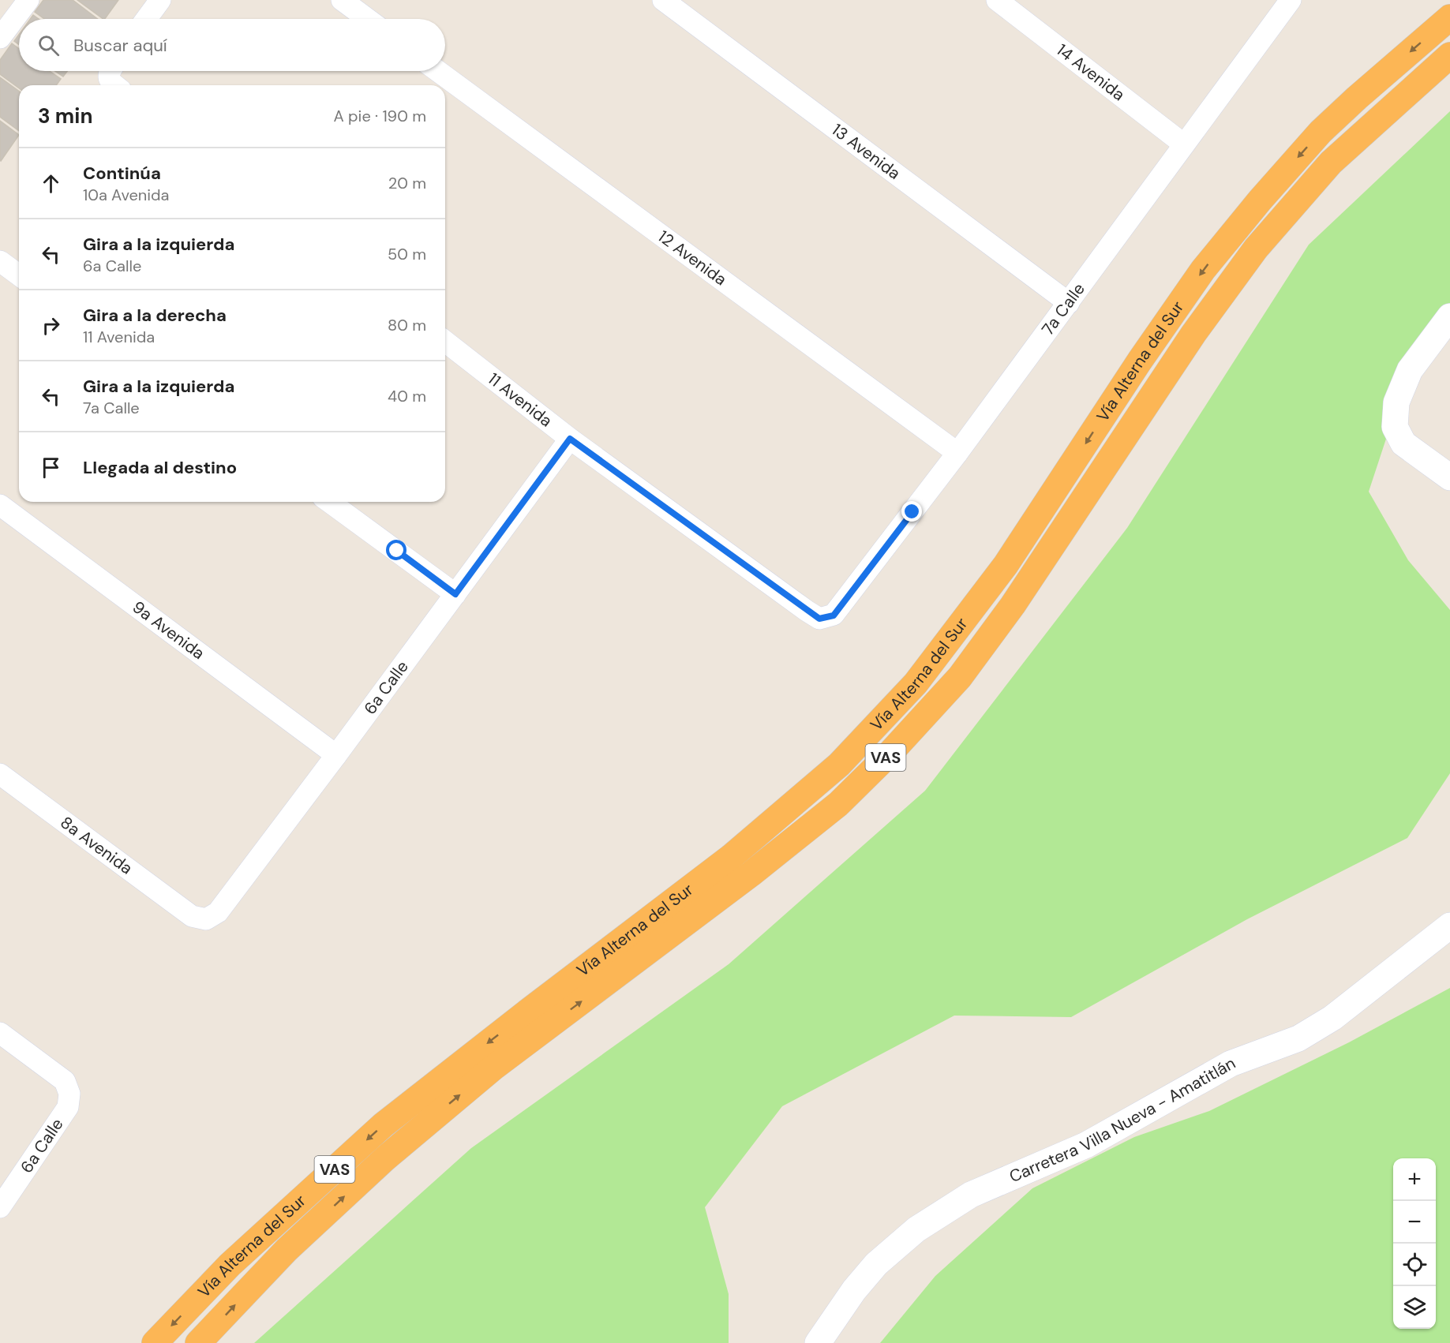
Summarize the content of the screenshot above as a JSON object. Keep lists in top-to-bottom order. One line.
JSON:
{"streets":{"highway":["Vía Alterna del Sur","VAS"],"street":["14 Avenida","13 Avenida","12 Avenida","7a Calle","11 Avenida","9a Avenida","6a Calle","8a Avenida","Carretera Villa Nueva - Amatitlán"]},"crossings":[["14 Avenida","7a Calle"],["13 Avenida","7a Calle"],["12 Avenida","7a Calle"],["7a Calle","11 Avenida"],["11 Avenida","6a Calle"],["9a Avenida","6a Calle"],["6a Calle","8a Avenida"]],"page":{"search":"Buscar aquí","heading":["3 min","A pie · 190 m"],"list":[["Continúa","10a Avenida","20 m"],["Gira a la izquierda","6a Calle","50 m"],["Gira a la derecha","11 Avenida","80 m"],["Gira a la izquierda","7a Calle","40 m"],"Llegada al destino"],"map_buttons":["+","−"]}}
